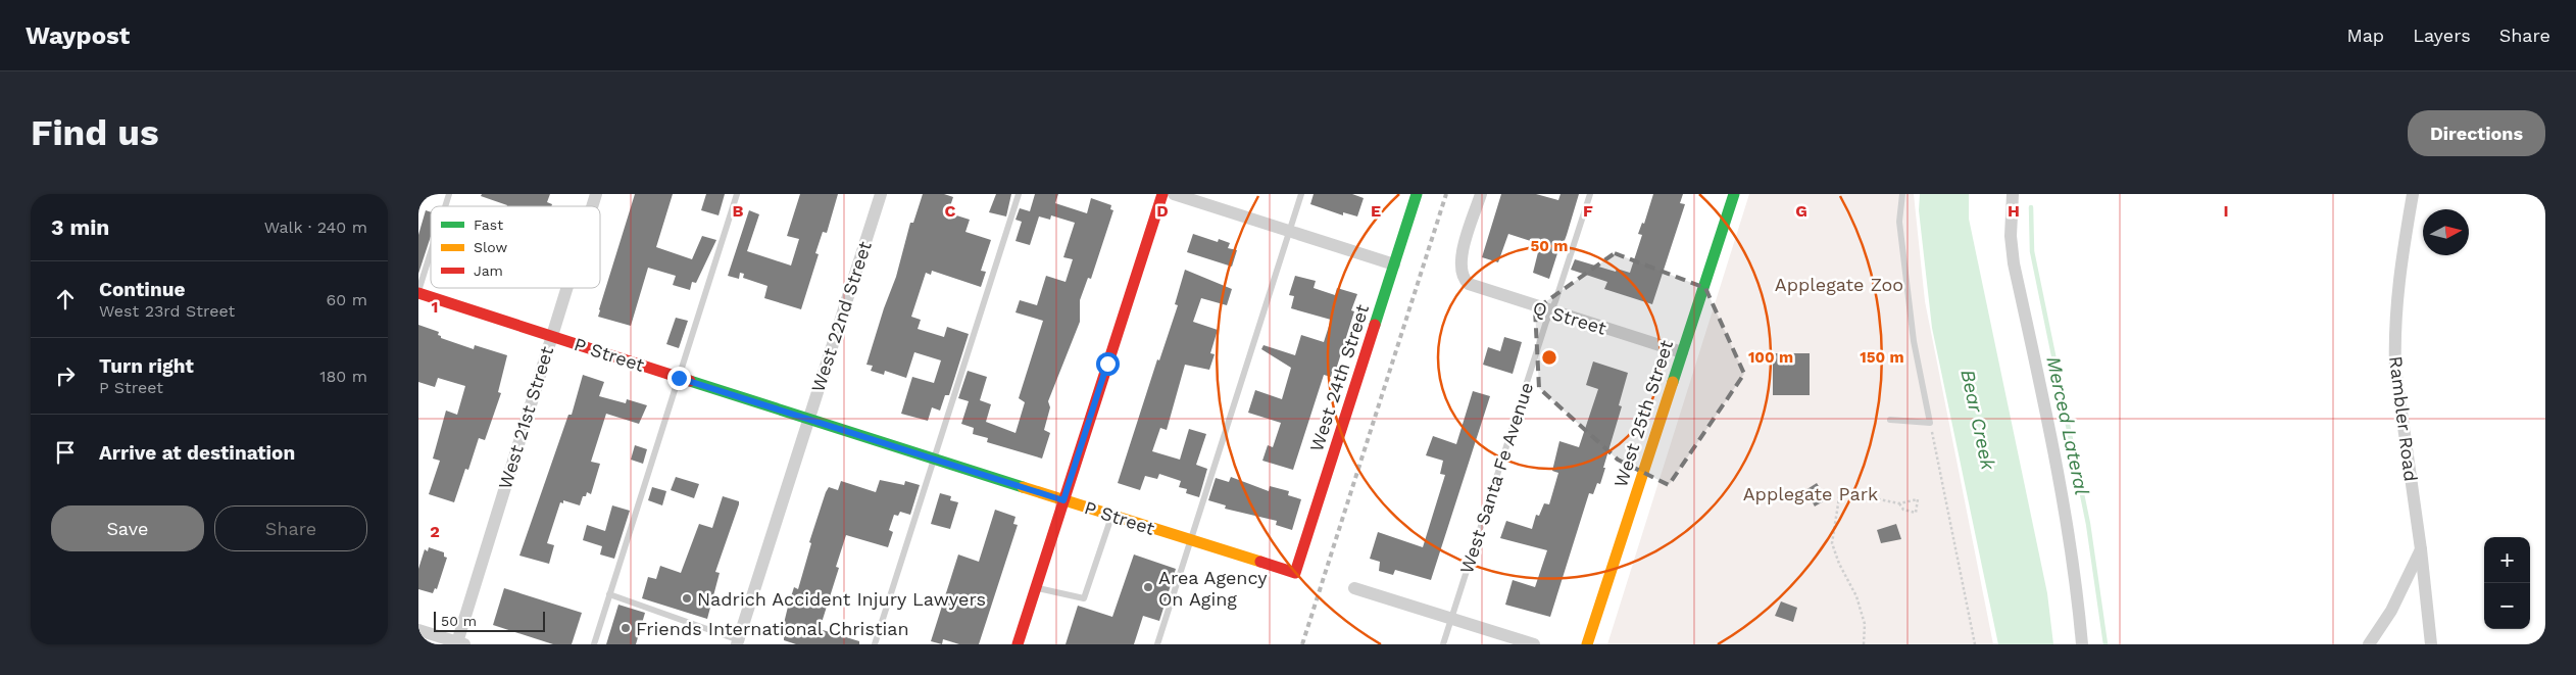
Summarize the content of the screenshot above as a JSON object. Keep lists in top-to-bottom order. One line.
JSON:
{"streets":{"street":["West 22nd Street","Q Street","P Street","West 24th Street","West 25th Street","West 21st Street","Rambler Road"],"lane":["West Santa Fe Avenue"]},"crossings":[["West 22nd Street","P Street"],["Q Street","West 25th Street"],["Q Street","West Santa Fe Avenue"],["P Street","West 24th Street"],["P Street","West 21st Street"]],"water":["Bear Creek","Merced Lateral"],"parks":["Applegate Zoo","Applegate Park"],"places":["Area Agency On Aging","Nadrich Accident Injury Lawyers","Friends International Christian"],"legend":["Fast","Slow","Jam"],"scale_bar":"50 m","north":"right","page":{"header":"Waypost","nav":["Map","Layers","Share"],"buttons":["Directions",["Save","Share"]],"title":"Find us","heading":["3 min","Walk · 240 m"],"list":[["Continue","West 23rd Street","60 m"],["Turn right","P Street","180 m"],"Arrive at destination"],"map_buttons":["+","−"],"scale":"50 m"},"grid":{"columns":["B","C","D","E","F","G","H","I"],"rows":["1","2"]},"rings":["50 m","100 m","150 m"]}
